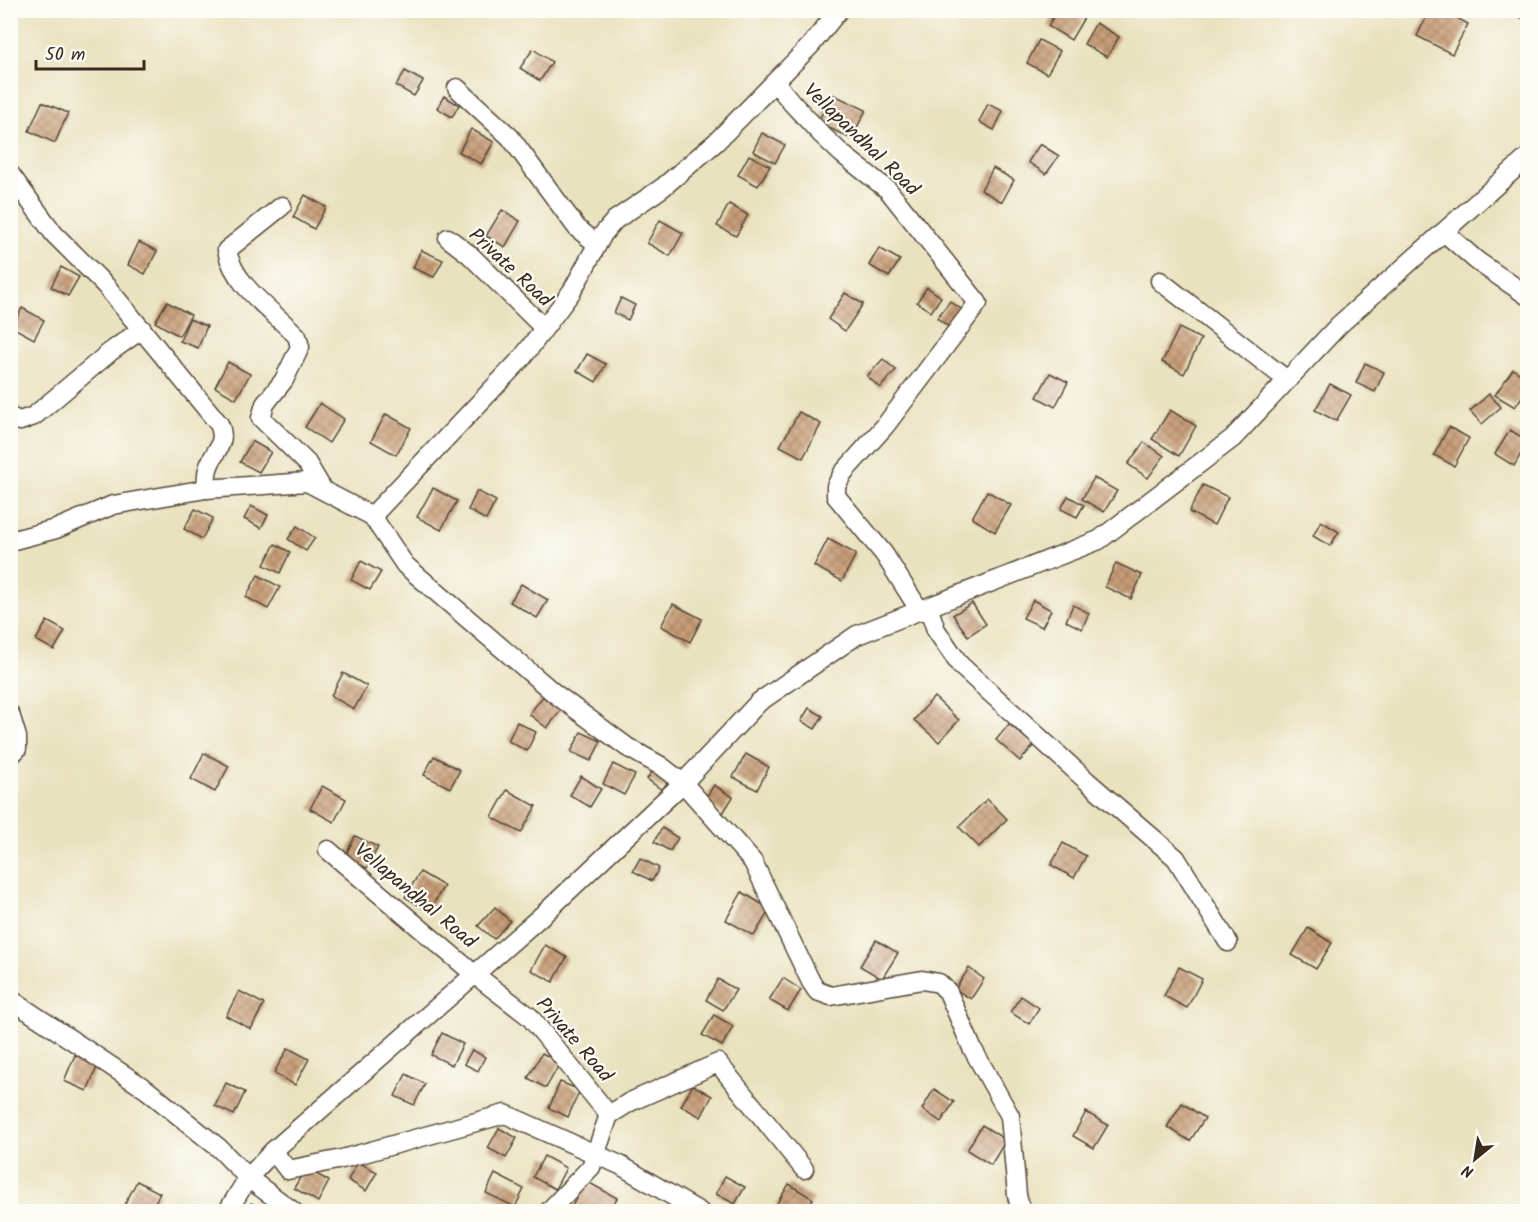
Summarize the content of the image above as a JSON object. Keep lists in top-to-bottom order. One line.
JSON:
{"streets":{"street":["Vellapandhal Road","Private Road"]},"crossings":[["Vellapandhal Road","Private Road"]],"scale_bar":"50 m","north":"bottom left"}
